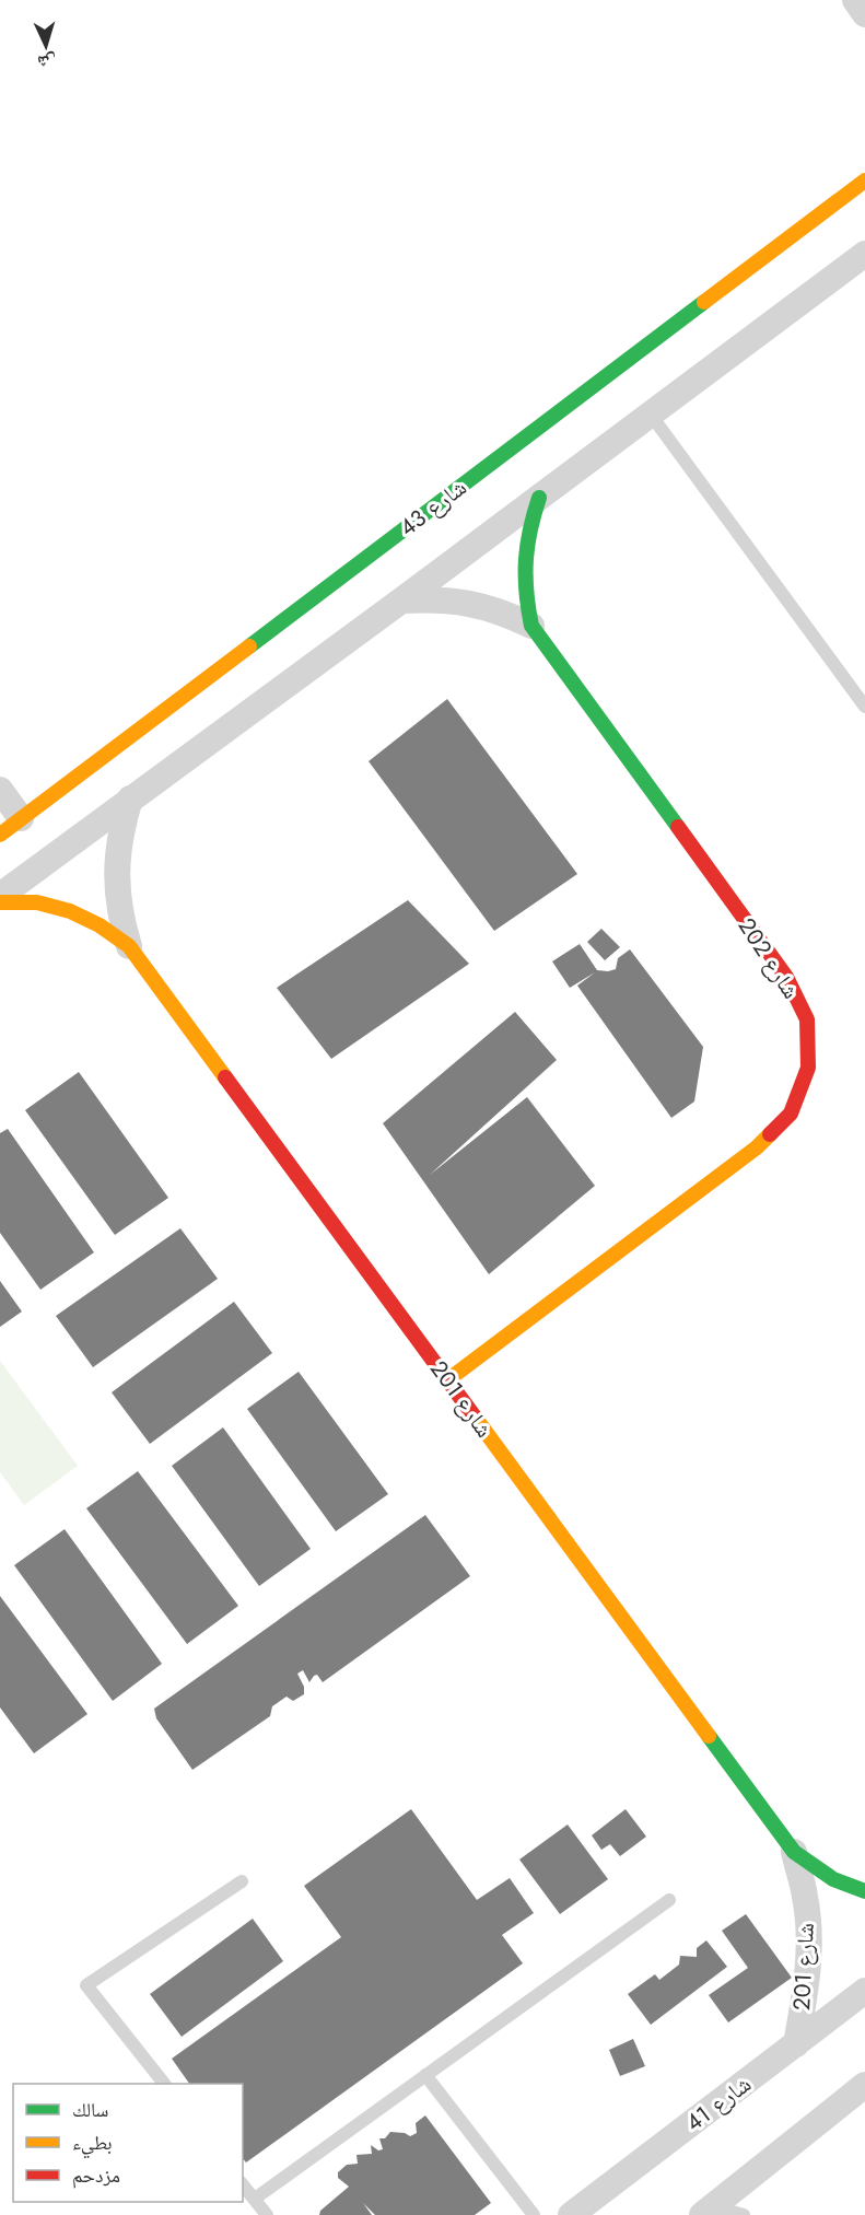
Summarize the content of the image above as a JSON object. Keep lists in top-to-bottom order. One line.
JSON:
{"streets":{"street":["شارع 43","شارع 202","شارع 201","شارع 41"]},"crossings":[["شارع 202","شارع 201"],["شارع 201","شارع 41"]],"legend":["سالك","بطيء","مزدحم"],"north":"bottom"}
